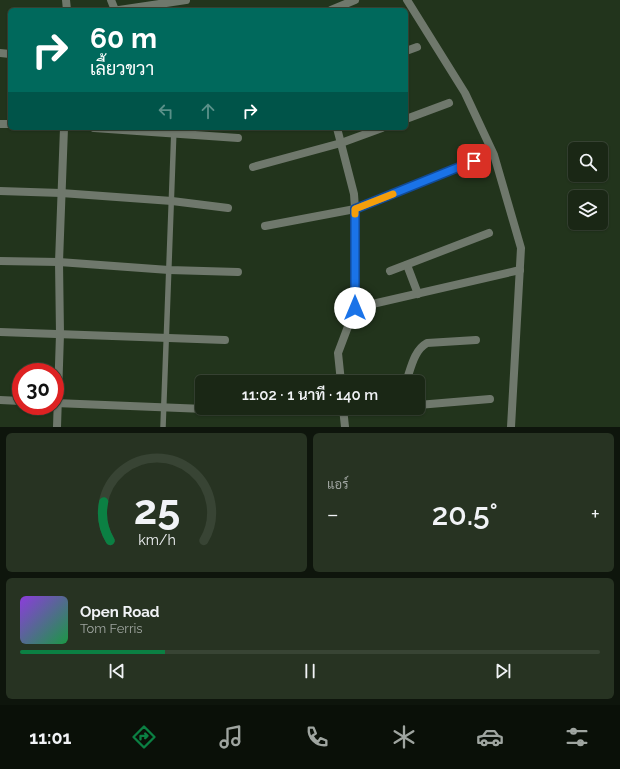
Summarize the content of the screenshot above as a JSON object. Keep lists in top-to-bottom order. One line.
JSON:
{"page":{"turn":["60 m","เลี้ยวขวา"],"limit":"30","trip":"11:02 · 1 นาที · 140 m","tile":"แอร์","heat":["−","20.5°","+"],"song":["Open Road","Tom Ferris"],"tabs":"11:01","gauge":["25","km/h"]}}
